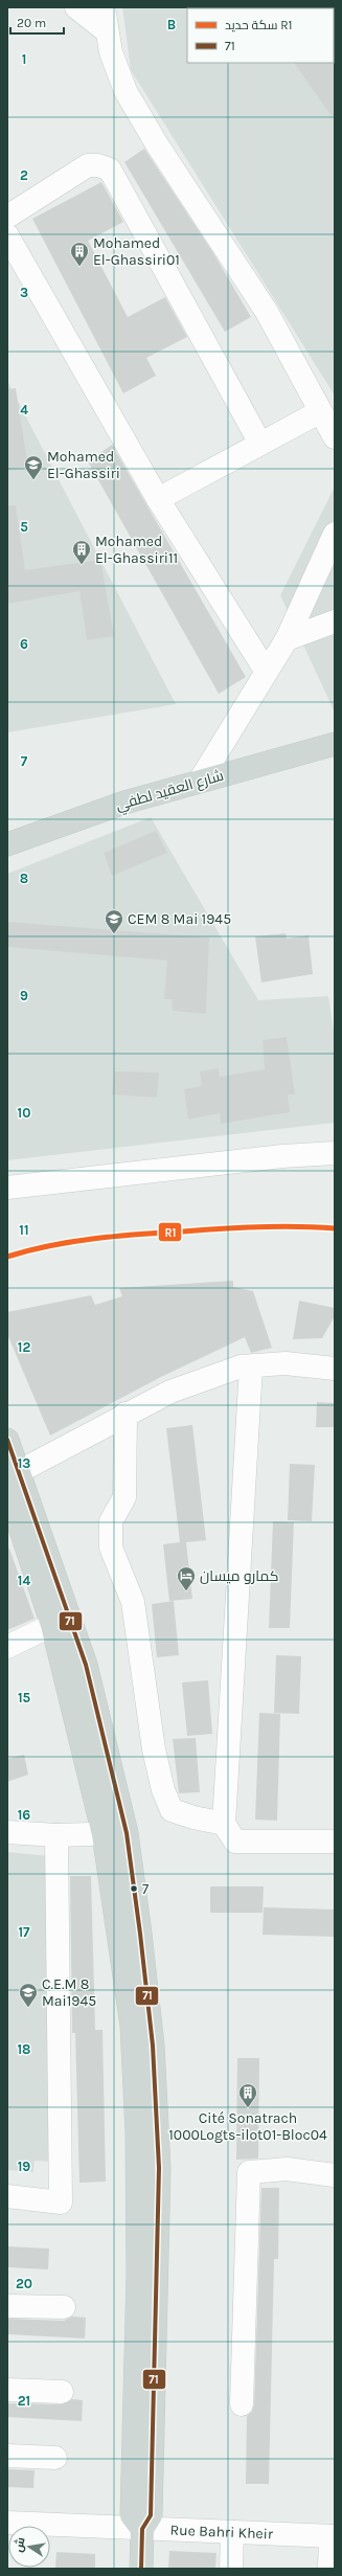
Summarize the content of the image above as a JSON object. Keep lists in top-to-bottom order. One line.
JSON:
{"streets":{"main road":["شارع العقيد لطفي"],"street":["Rue Bahri Kheir"]},"places":{"building":["Mohamed El-Ghassiri01","Mohamed El-Ghassiri11","Cité Sonatrach 1000Logts-ilot01-Bloc04"],"school or university":["Mohamed El-Ghassiri","CEM 8 Mai 1945","C.E.M 8 Mai1945"],"hotel":["كمارو ميسان"],"other":["7"]},"lines":["rail line R1","transit line 71"],"legend":["سكة حديد R1","71"],"scale_bar":"20 m","north":"left","grid":{"columns":["B"],"rows":["1","2","3","4","5","6","7","8","9","10","11","12","13","14","15","16","17","18","19","20","21"]}}
